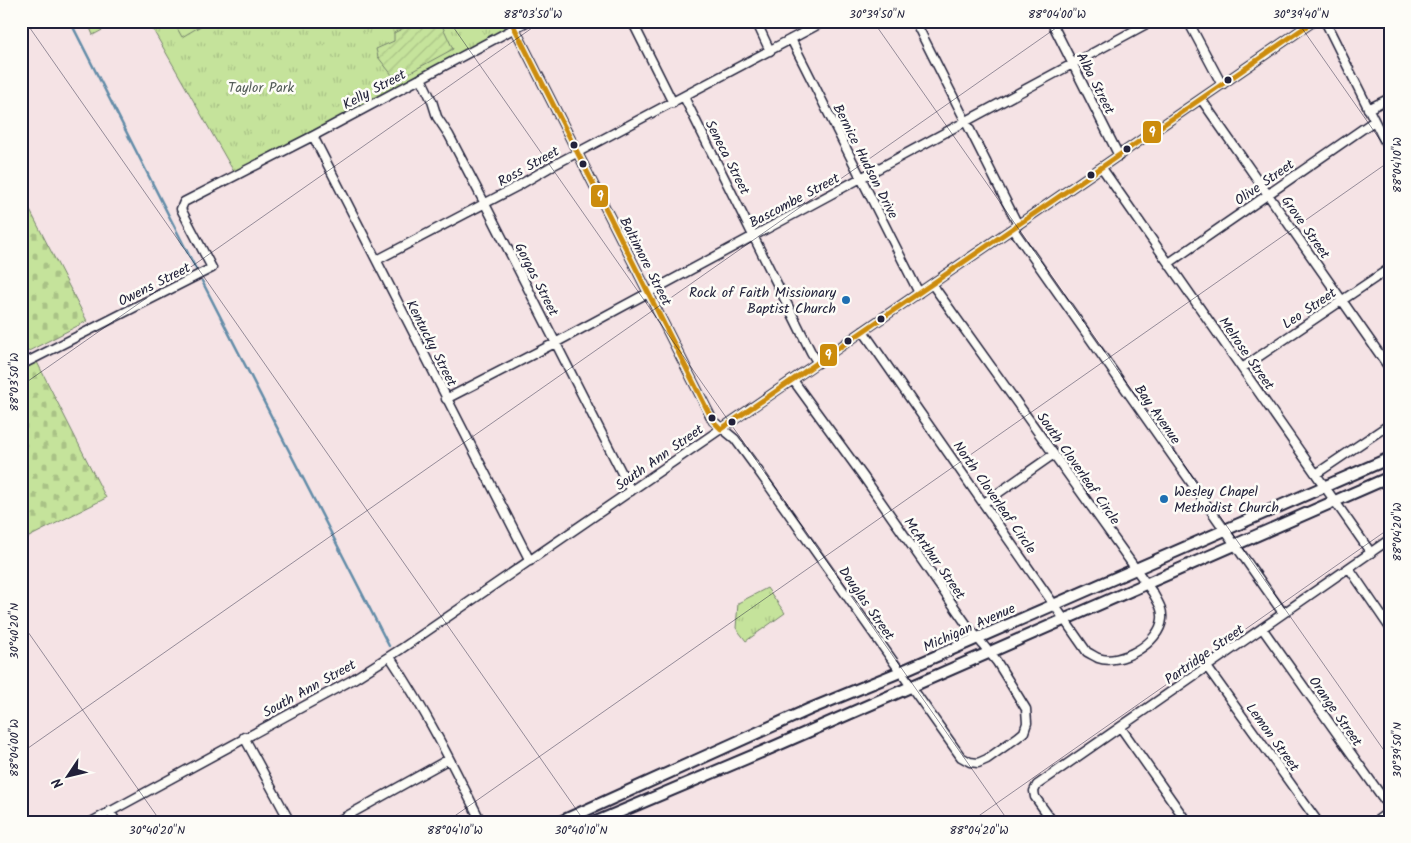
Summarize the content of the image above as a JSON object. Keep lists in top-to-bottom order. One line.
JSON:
{"streets":{"main road":["Michigan Avenue"],"street":["Alba Street","Kelly Street","Seneca Street","Bernice Hudson Drive","Ross Street","Olive Street","Bascombe Street","Grove Street","Baltimore Street","Gorgas Street","Owens Street","Leo Street","Kentucky Street","Melrose Street","Bay Avenue","South Ann Street","South Cloverleaf Circle","North Cloverleaf Circle","McArthur Street","Douglas Street","Partridge Street","Orange Street","Lemon Street"]},"crossings":[["Alba Street","Bascombe Street"],["Alba Street","South Ann Street"],["Kelly Street","Baltimore Street"],["Kelly Street","Gorgas Street"],["Kelly Street","Owens Street"],["Kelly Street","Kentucky Street"],["Seneca Street","Ross Street"],["Seneca Street","Bascombe Street"],["Seneca Street","South Ann Street"],["Bernice Hudson Drive","Ross Street"],["Bernice Hudson Drive","Bascombe Street"],["Bernice Hudson Drive","South Ann Street"],["Ross Street","Baltimore Street"],["Ross Street","Gorgas Street"],["Ross Street","Kentucky Street"],["Olive Street","Grove Street"],["Olive Street","Melrose Street"],["Bascombe Street","Baltimore Street"],["Bascombe Street","Gorgas Street"],["Bascombe Street","Kentucky Street"],["Bascombe Street","Bay Avenue"],["Grove Street","Leo Street"],["Grove Street","South Ann Street"],["Baltimore Street","South Ann Street"],["Baltimore Street","Douglas Street"],["Gorgas Street","South Ann Street"],["Leo Street","Melrose Street"],["Kentucky Street","South Ann Street"],["Melrose Street","South Ann Street"],["Melrose Street","Michigan Avenue"],["Melrose Street","Partridge Street"],["Bay Avenue","South Ann Street"],["Bay Avenue","Michigan Avenue"],["Bay Avenue","Partridge Street"],["South Ann Street","South Cloverleaf Circle"],["South Ann Street","North Cloverleaf Circle"],["South Ann Street","McArthur Street"],["South Ann Street","Douglas Street"],["South Cloverleaf Circle","North Cloverleaf Circle"],["South Cloverleaf Circle","Michigan Avenue"],["North Cloverleaf Circle","Michigan Avenue"],["McArthur Street","Douglas Street"],["McArthur Street","Michigan Avenue"],["Douglas Street","Michigan Avenue"],["Partridge Street","Orange Street"],["Partridge Street","Lemon Street"]],"parks":["Taylor Park"],"places":["Rock of Faith Missionary Baptist Church","Wesley Chapel Methodist Church"],"lines":["transit line 9"],"north":"bottom left","coordinates":["88°03'50\"W","30°39'50\"N","88°04'00\"W","30°39'40\"N","88°04'10\"W","88°04'20\"W","30°40'20\"N","30°40'10\"N"]}
